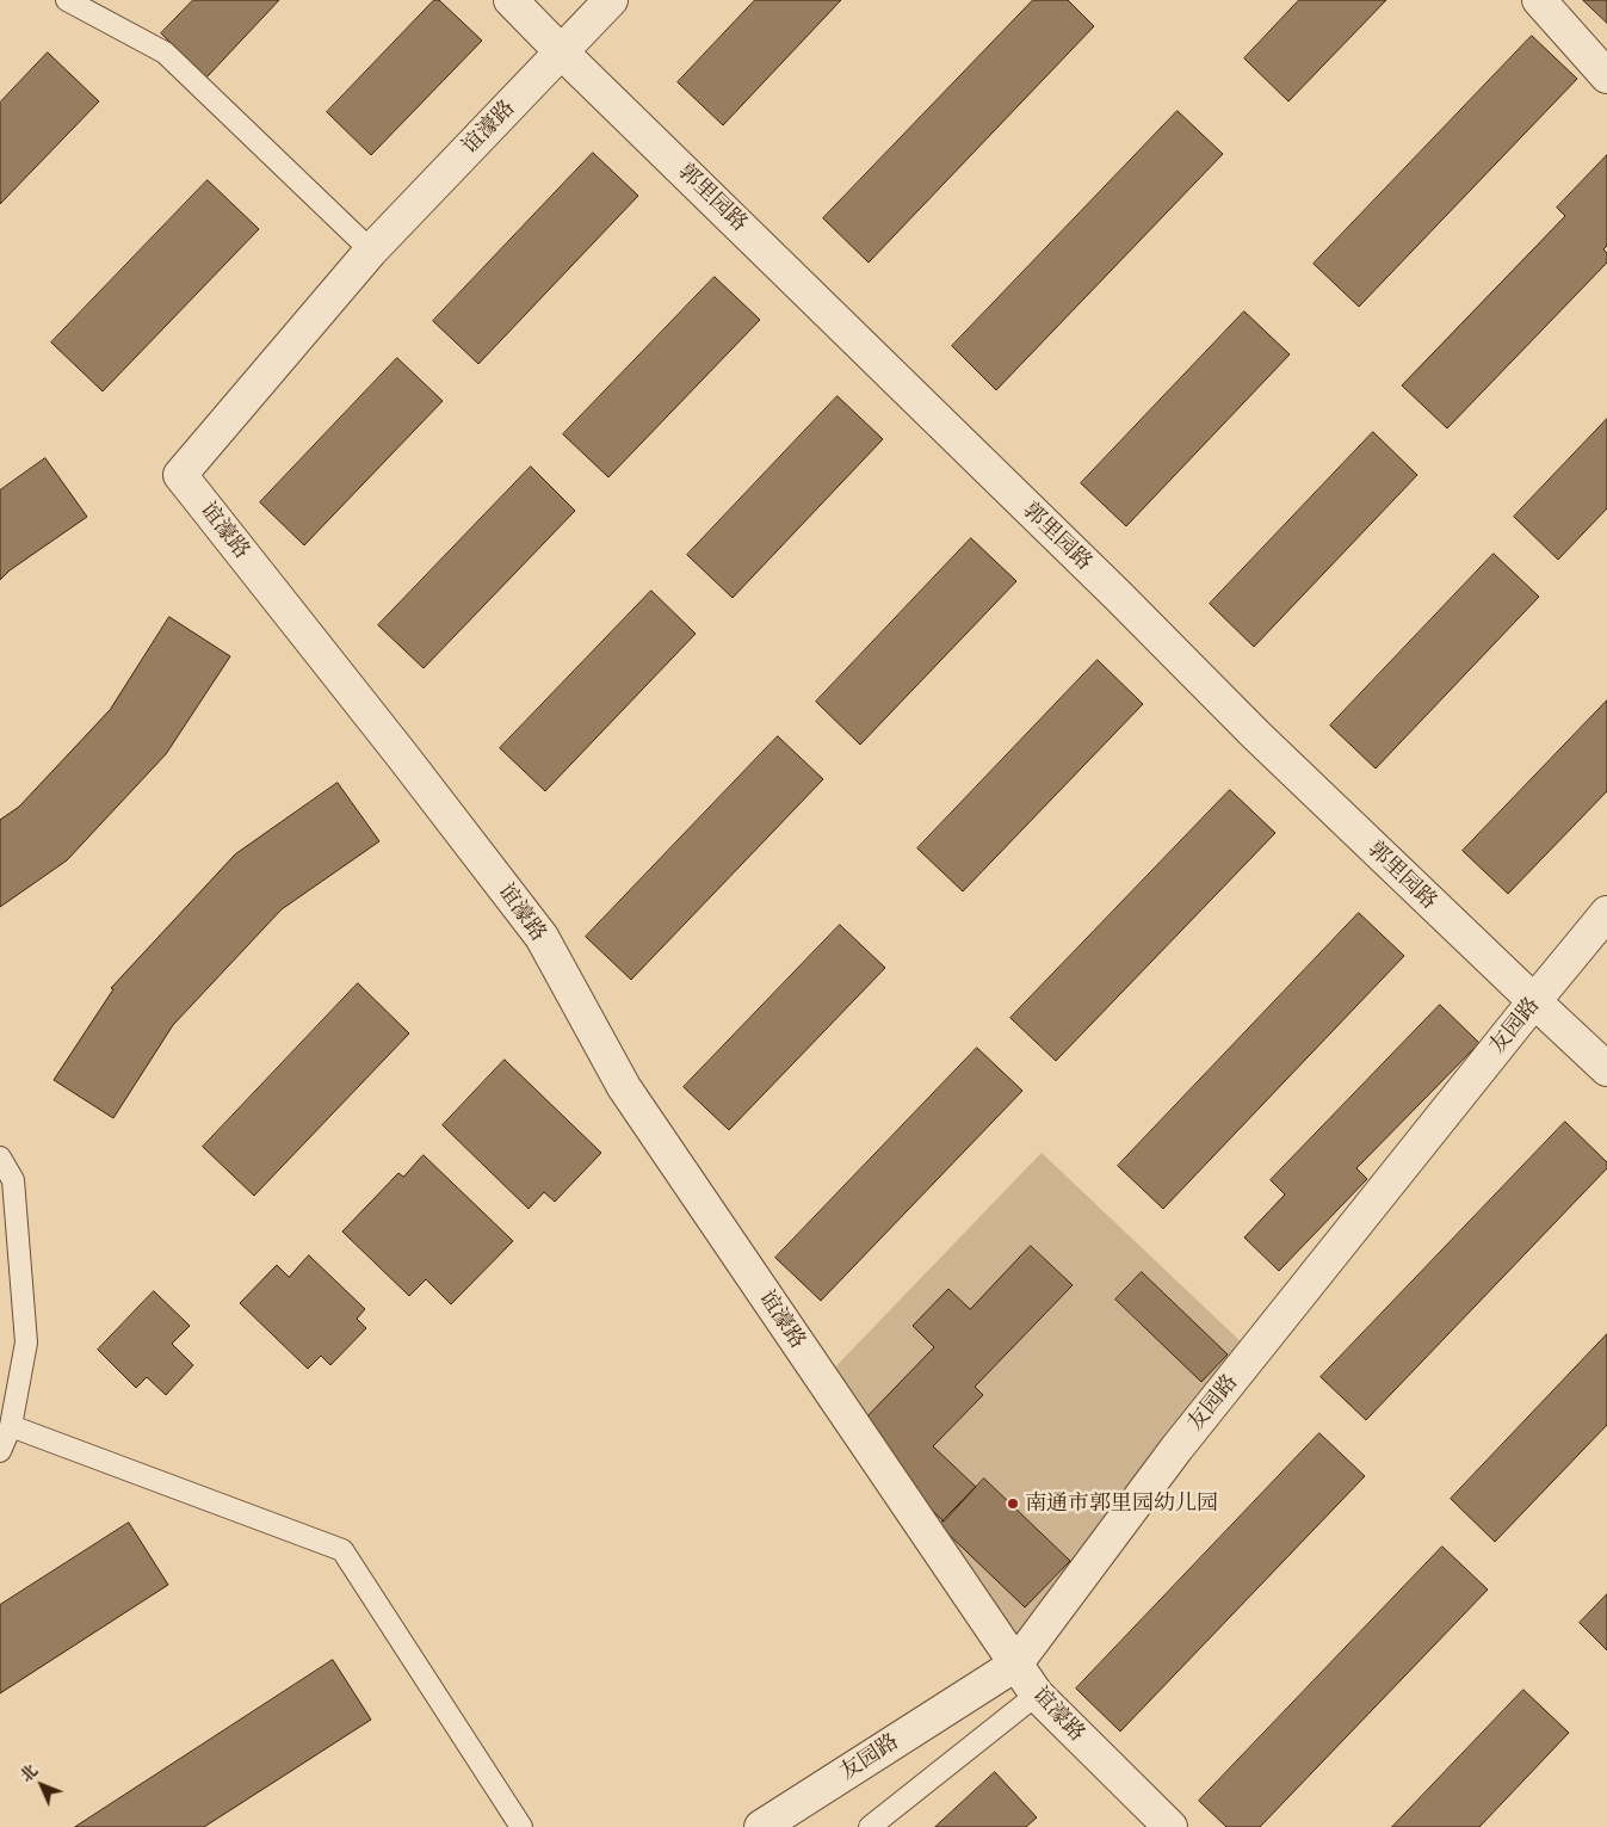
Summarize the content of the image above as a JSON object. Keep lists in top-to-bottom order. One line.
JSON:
{"streets":{"street":["谊濠路","郭里园路","友园路"]},"crossings":[["谊濠路","郭里园路"],["谊濠路","友园路"],["郭里园路","友园路"]],"places":["南通市郭里园幼儿园"],"north":"top left"}
